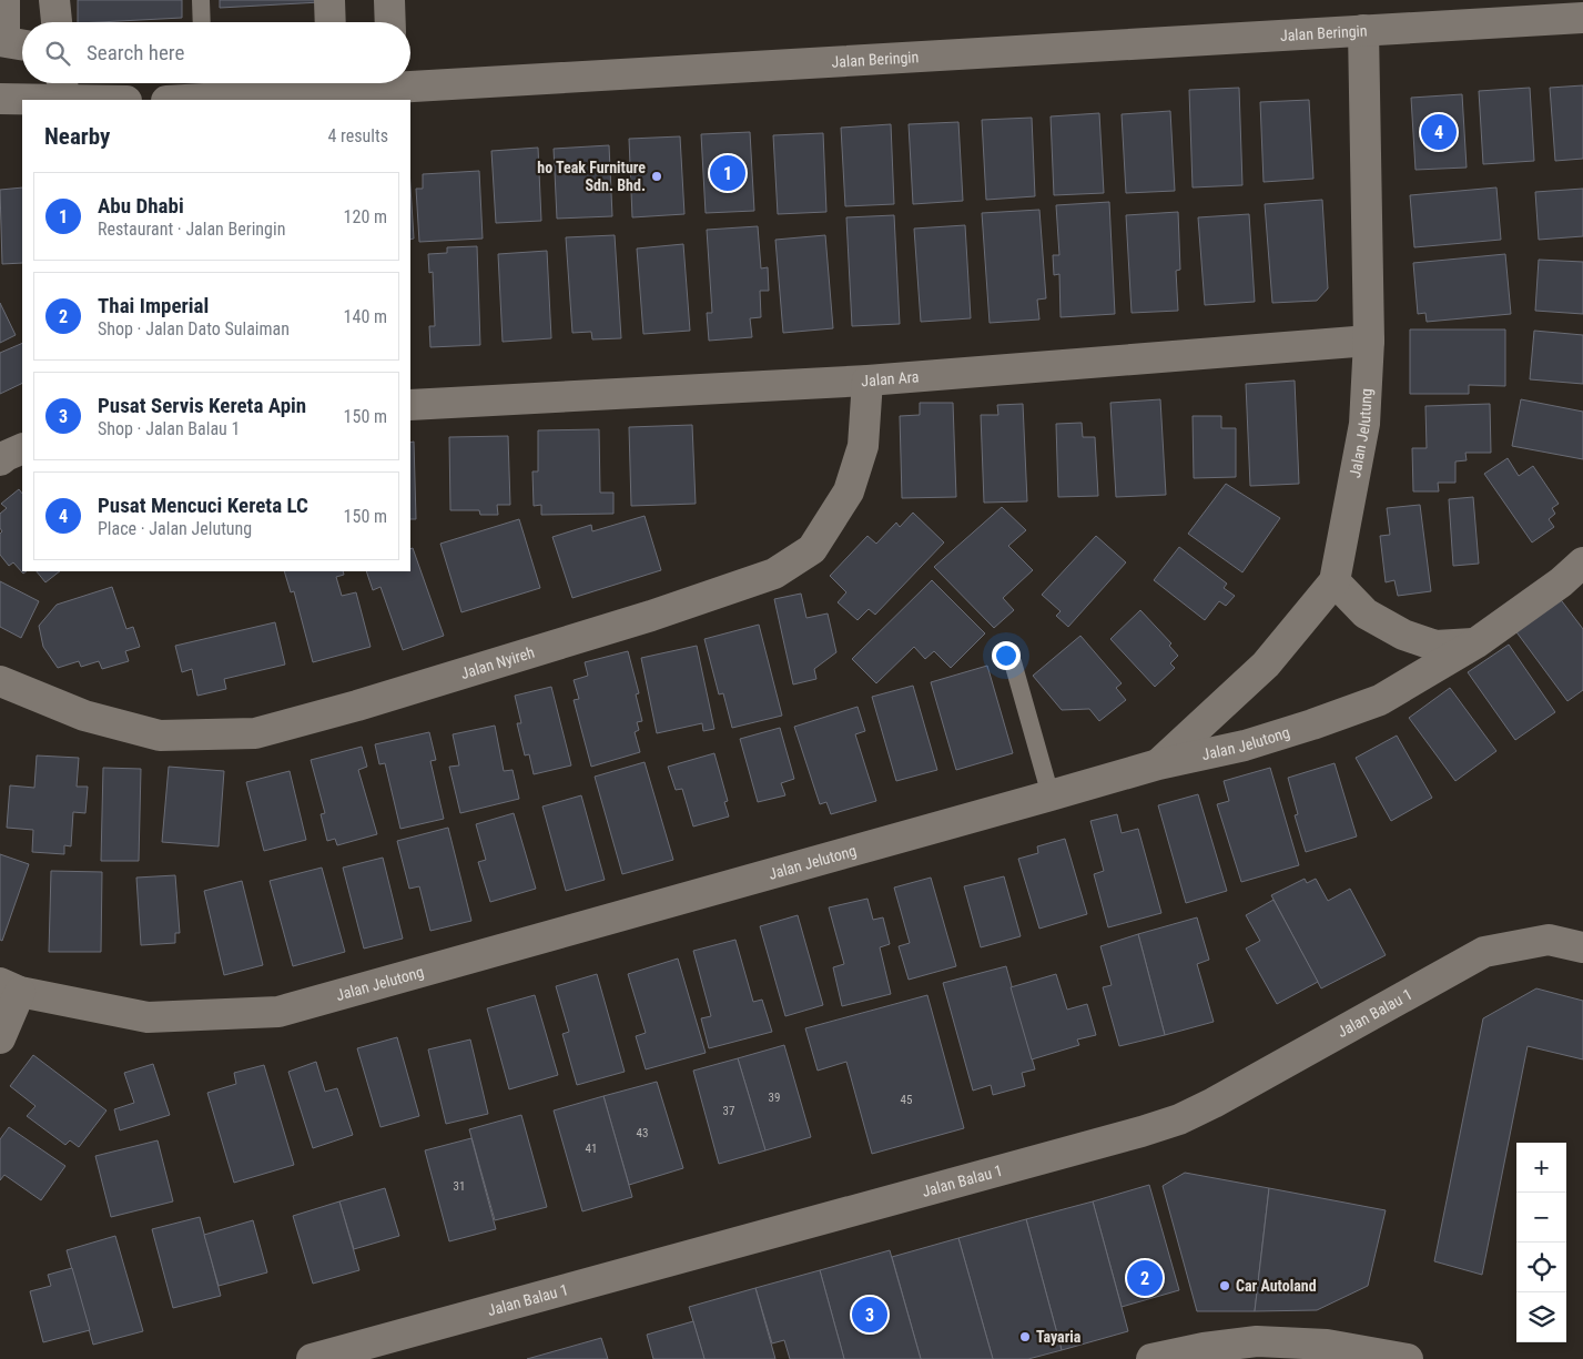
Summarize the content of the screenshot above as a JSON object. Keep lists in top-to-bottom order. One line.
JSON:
{"streets":{"street":["Jalan Beringin","Jalan Ara","Jalan Jelutung","Jalan Nyireh","Jalan Jelutong","Jalan Balau 1"]},"crossings":[["Jalan Beringin","Jalan Jelutung"],["Jalan Ara","Jalan Jelutung"],["Jalan Ara","Jalan Nyireh"],["Jalan Jelutung","Jalan Jelutong"]],"places":["ho Teak Furniture Sdn. Bhd.","Car Autoland","Tayaria"],"house_numbers":["39","45","37","43","41","31"],"page":{"search":"Search here","heading":["Nearby","4 results"],"pins":["4","1","2","3"],"list":[{"mark":"1","name":"Abu Dhabi","note":"Restaurant · Jalan Beringin","value":"120 m"},{"mark":"2","name":"Thai Imperial","note":"Shop · Jalan Dato Sulaiman","value":"140 m"},{"mark":"3","name":"Pusat Servis Kereta Apin","note":"Shop · Jalan Balau 1","value":"150 m"},{"mark":"4","name":"Pusat Mencuci Kereta LC","note":"Place · Jalan Jelutung","value":"150 m"}],"map_buttons":["+","−"]}}
